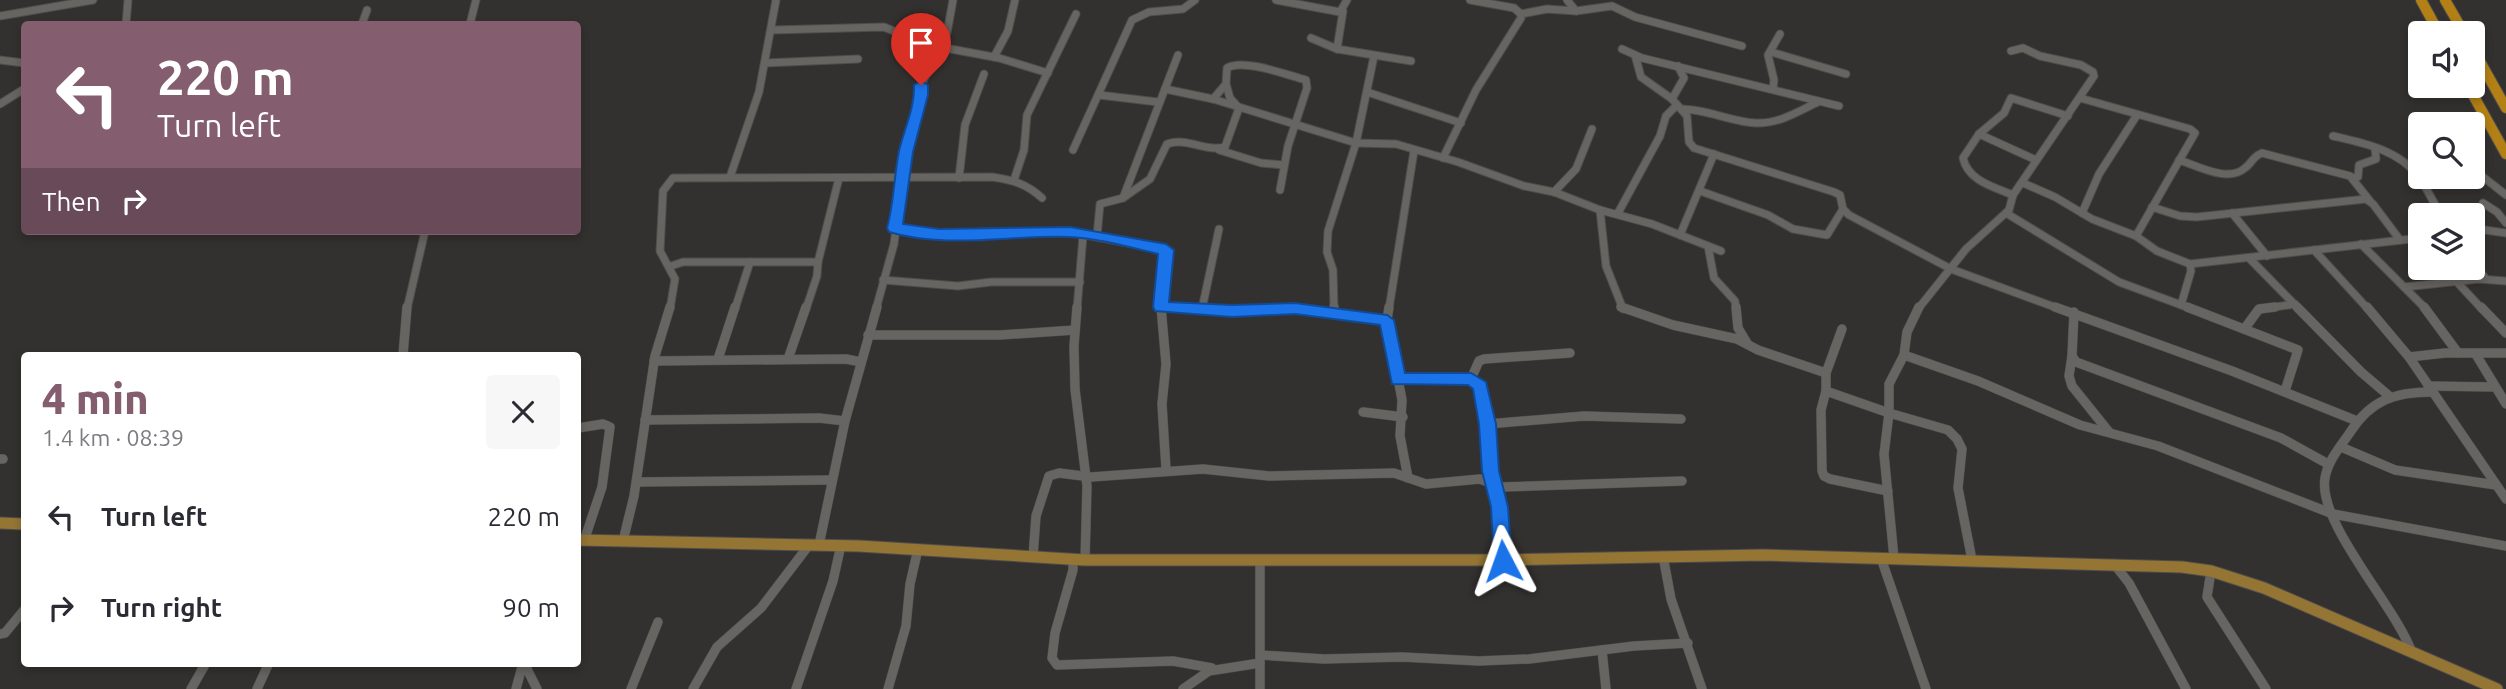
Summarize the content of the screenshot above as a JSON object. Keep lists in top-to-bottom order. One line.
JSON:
{"page":{"turn":["220 m","Turn left"],"then":"Then","heading":["4 min","1.4 km · 08:39"],"list":[{"name":"Turn left","value":"220 m"},{"name":"Turn right","value":"90 m"}]}}
